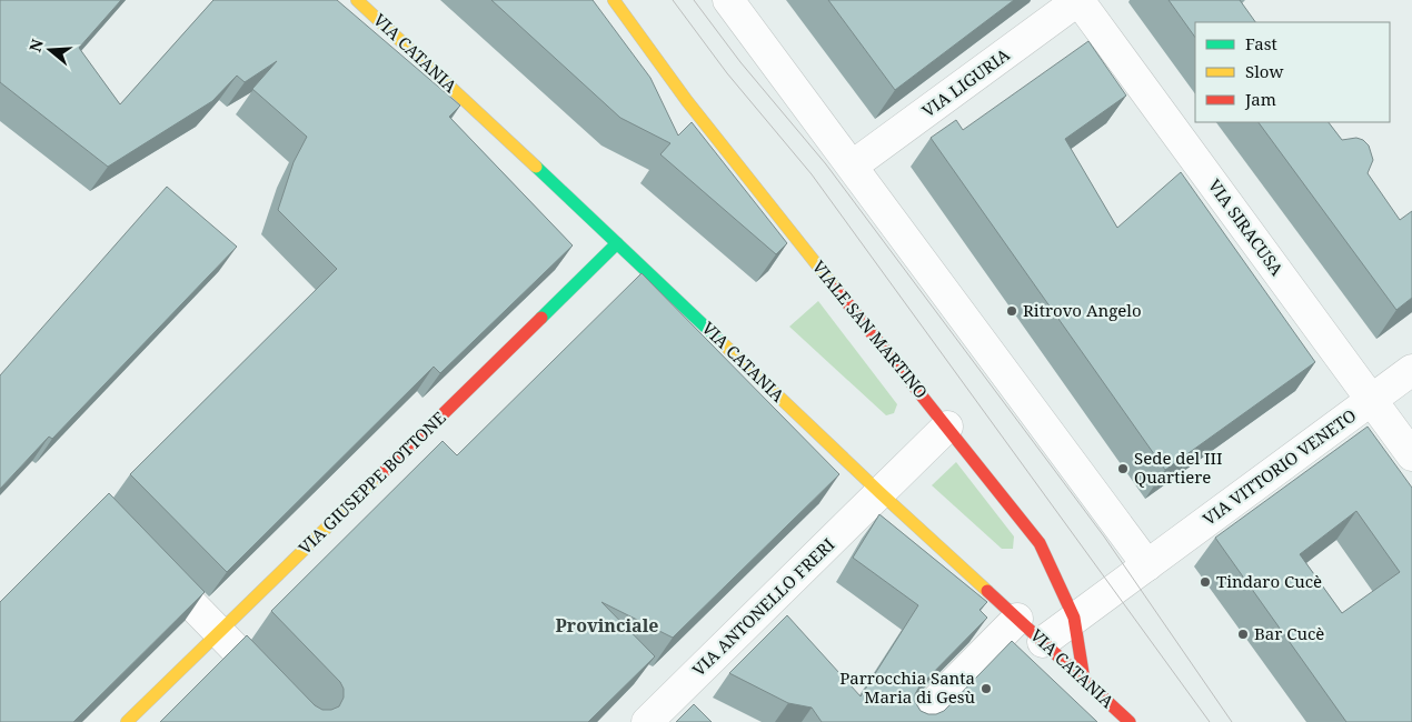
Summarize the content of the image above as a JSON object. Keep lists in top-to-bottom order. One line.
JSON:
{"streets":{"street":["VIA CATANIA","VIA LIGURIA","VIA SIRACUSA","VIALE SAN MARTINO","VIA VITTORIO VENETO","VIA GIUSEPPE BOTTONE","VIA ANTONELLO FRERI"]},"crossings":[["VIA CATANIA","VIALE SAN MARTINO"],["VIA CATANIA","VIA VITTORIO VENETO"],["VIA CATANIA","VIA GIUSEPPE BOTTONE"],["VIA CATANIA","VIA ANTONELLO FRERI"],["VIA LIGURIA","VIA SIRACUSA"],["VIA SIRACUSA","VIA VITTORIO VENETO"],["VIALE SAN MARTINO","VIA VITTORIO VENETO"],["VIALE SAN MARTINO","VIA ANTONELLO FRERI"]],"districts":["Provinciale"],"places":["Ritrovo Angelo","Sede del III Quartiere","Tindaro Cucè","Bar Cucè","Parrocchia Santa Maria di Gesù"],"legend":["Fast","Slow","Jam"],"north":"left"}
